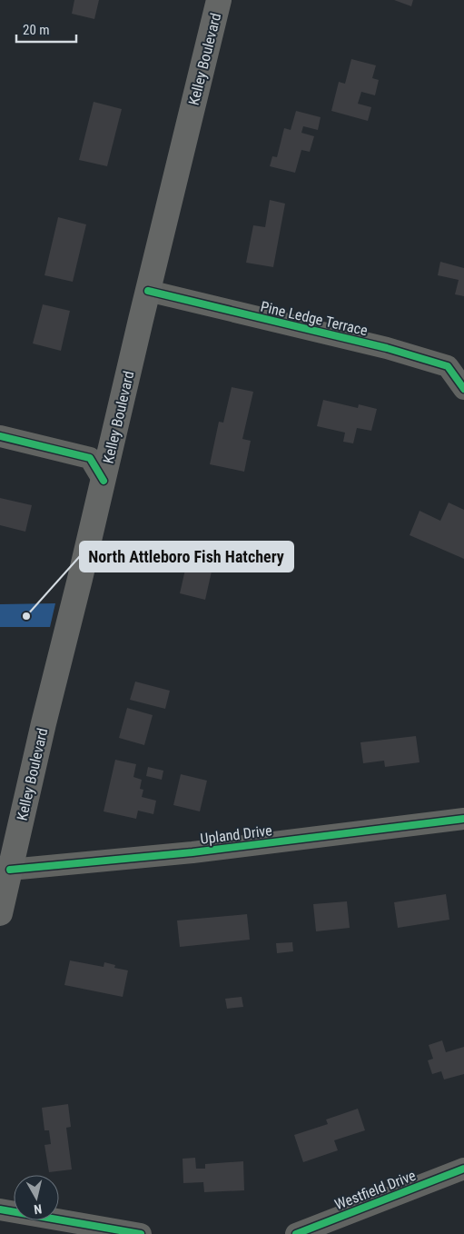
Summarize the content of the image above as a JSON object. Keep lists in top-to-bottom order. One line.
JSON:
{"streets":{"main road":["Kelley Boulevard"],"street":["Pine Ledge Terrace","Upland Drive","Westfield Drive"]},"crossings":[["Kelley Boulevard","Pine Ledge Terrace"],["Kelley Boulevard","Upland Drive"]],"places":["North Attleboro Fish Hatchery"],"scale_bar":"20 m","north":"bottom"}
